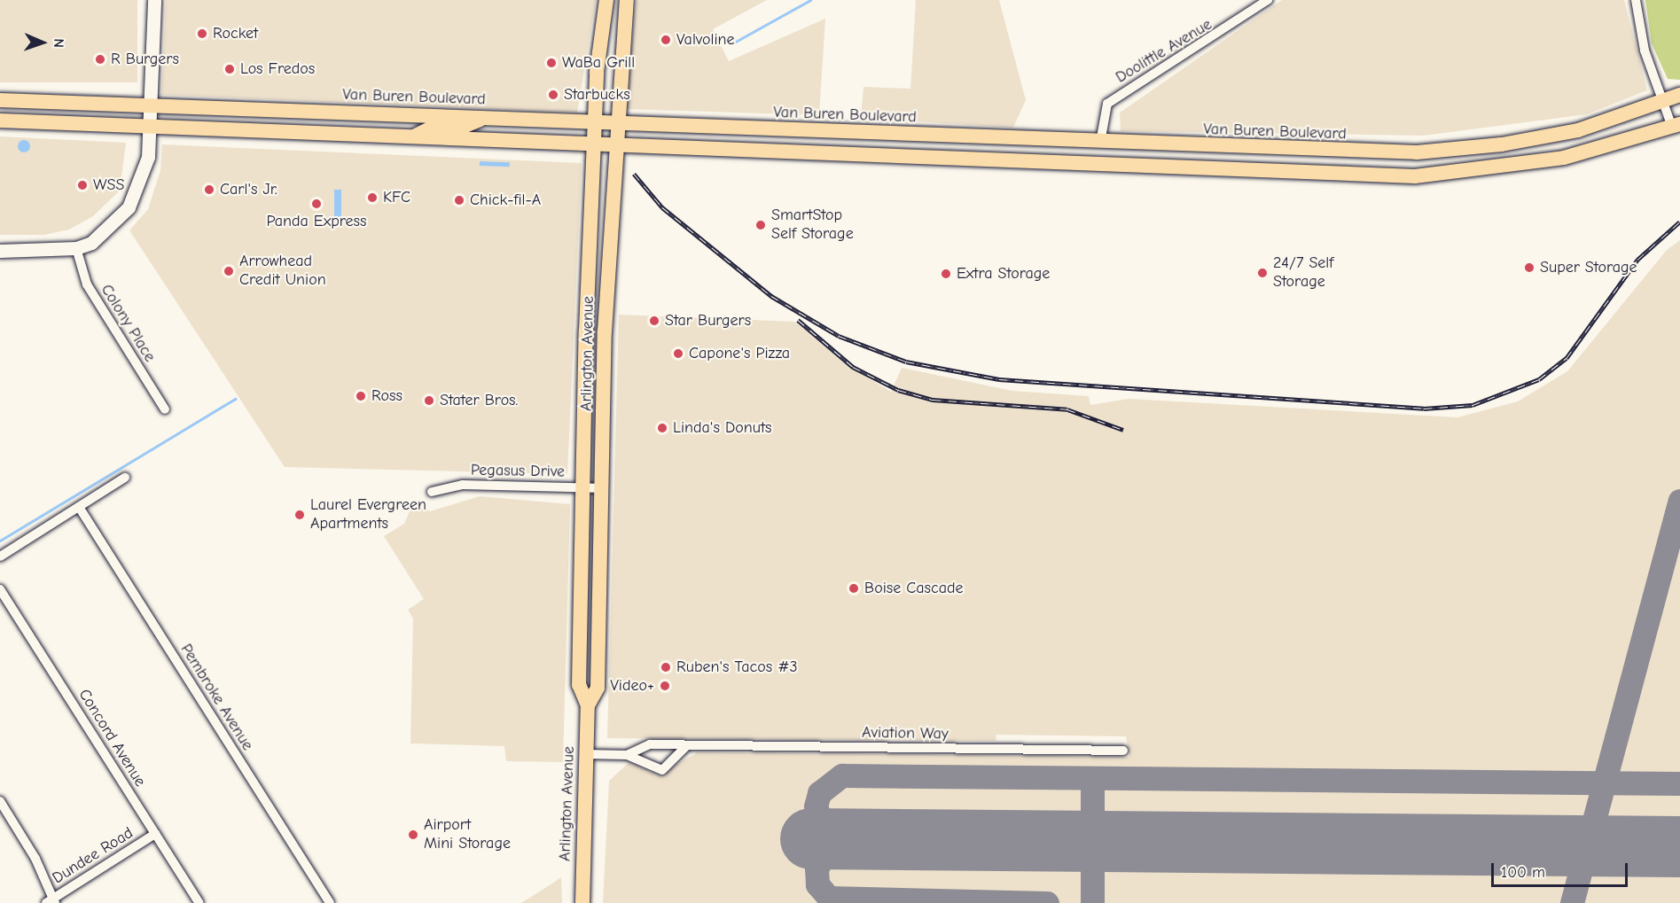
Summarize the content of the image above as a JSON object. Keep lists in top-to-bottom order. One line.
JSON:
{"streets":{"main road":["Van Buren Boulevard","Arlington Avenue"],"street":["Doolittle Avenue","Colony Place","Pegasus Drive","Pembroke Avenue","Aviation Way","Concord Avenue","Dundee Road"]},"crossings":[["Doolittle Avenue","Van Buren Boulevard"],["Van Buren Boulevard","Arlington Avenue"],["Arlington Avenue","Pegasus Drive"],["Arlington Avenue","Aviation Way"],["Concord Avenue","Dundee Road"]],"places":["Rocket","Valvoline","R Burgers","WaBa Grill","Los Fredos","Starbucks","WSS","Carl's Jr.","KFC","Chick-fil-A","Panda Express","SmartStop Self Storage","Super Storage","Arrowhead Credit Union","24/7 Self Storage","Extra Storage","Star Burgers","Capone's Pizza","Ross","Stater Bros.","Linda's Donuts","Laurel Evergreen Apartments","Boise Cascade","Ruben's Tacos #3","Video+","Airport Mini Storage"],"scale_bar":"100 m","north":"right"}
